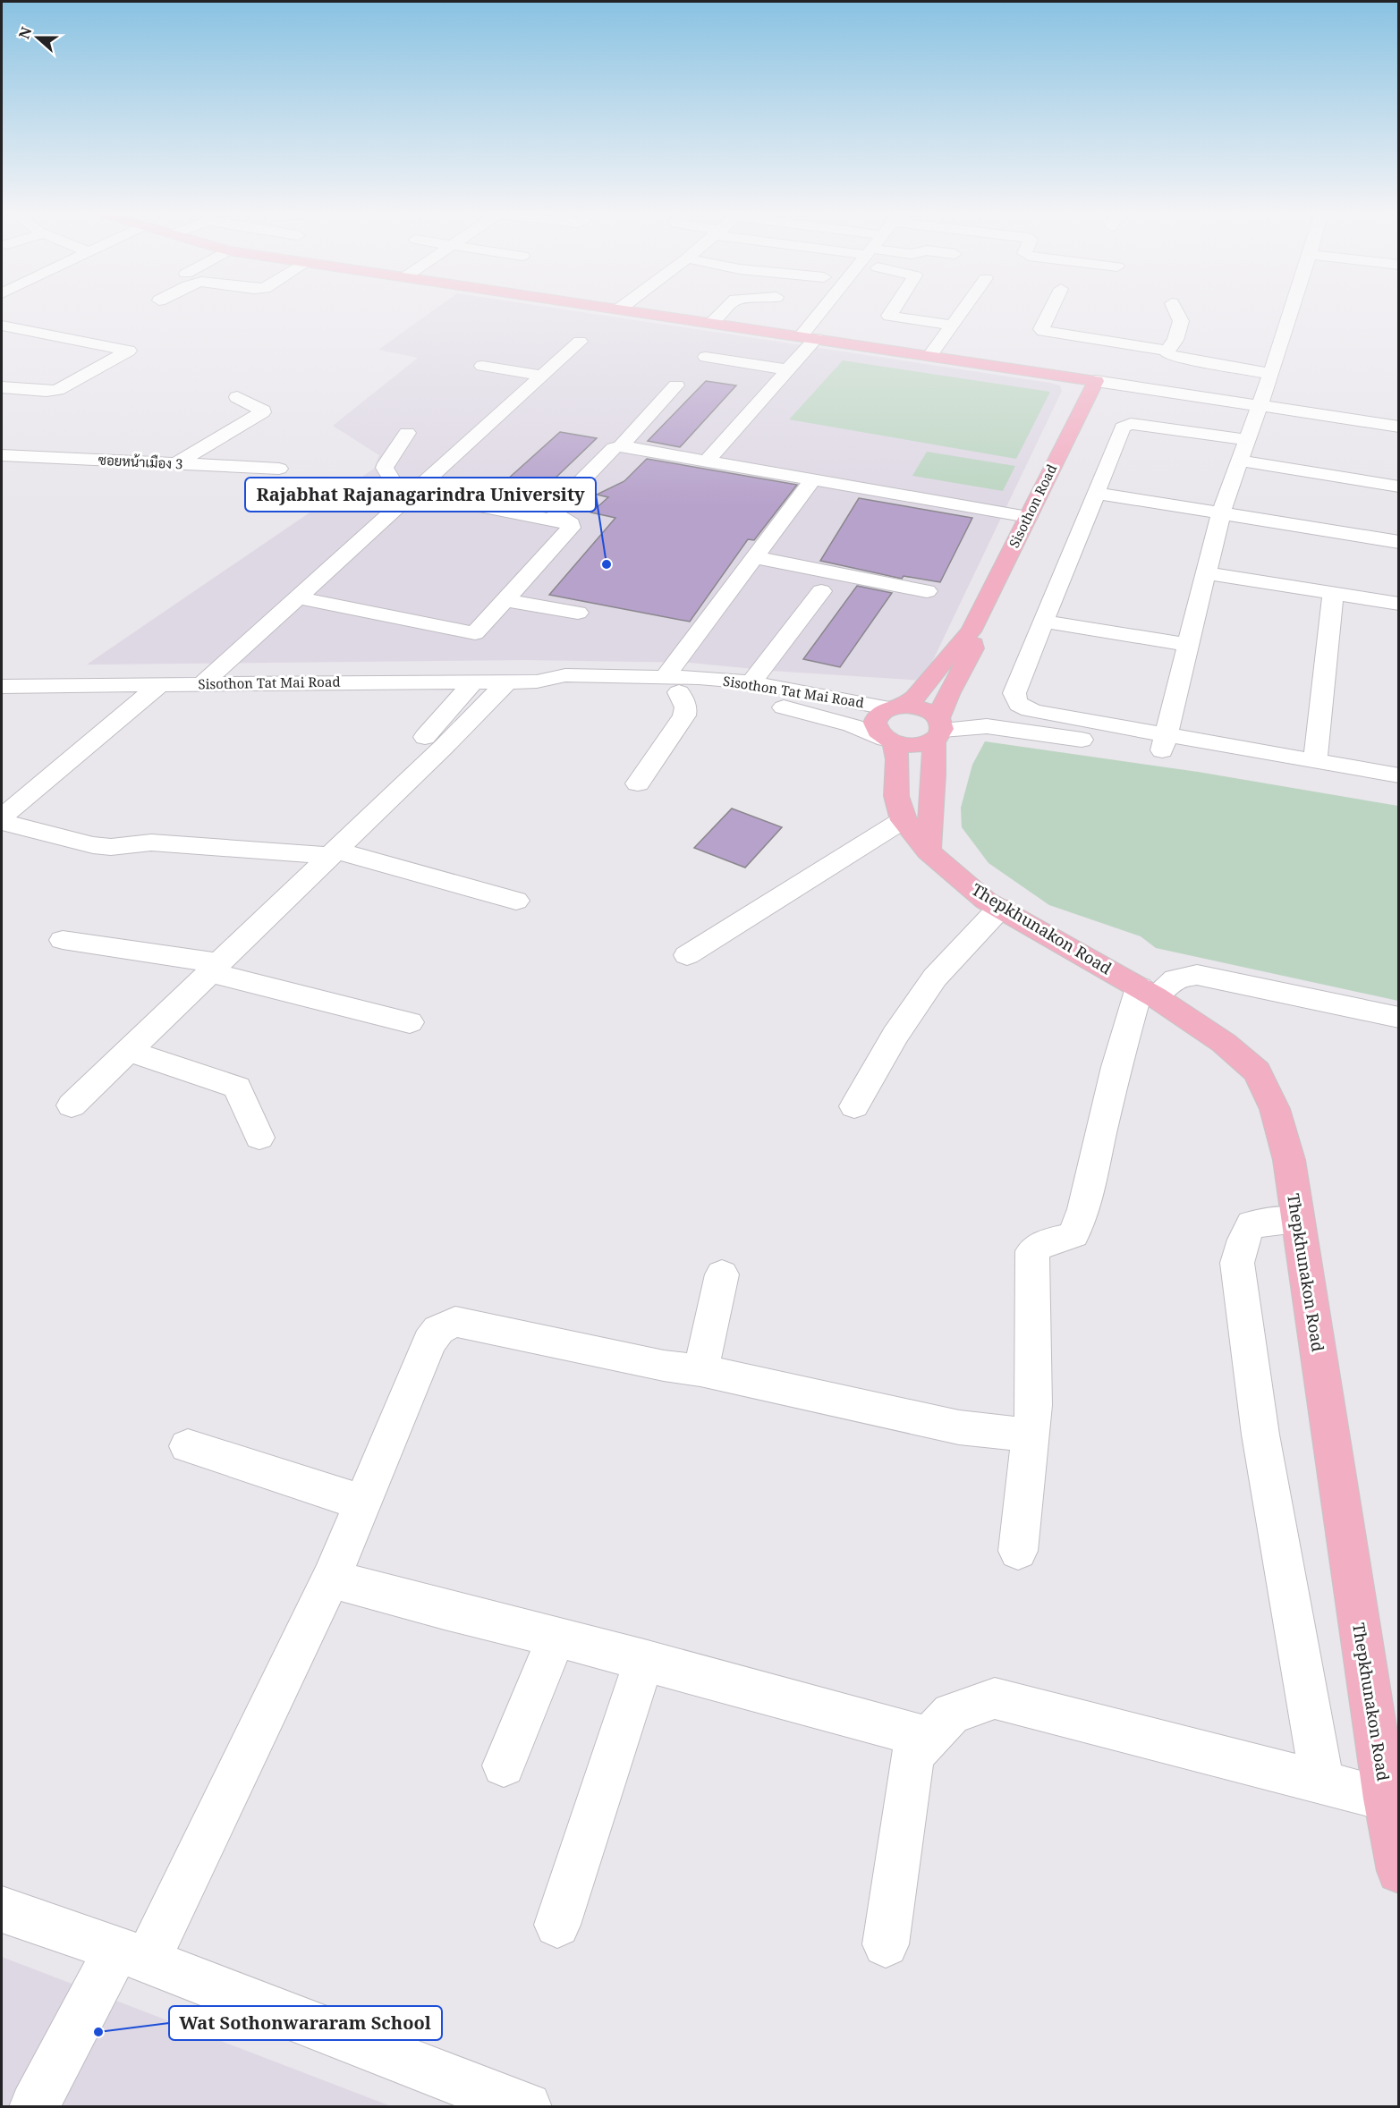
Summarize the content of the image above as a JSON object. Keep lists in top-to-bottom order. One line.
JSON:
{"streets":{"main road":["Sisothon Road","Thepkhunakon Road"],"street":["ซอยหน้าเมือง 3","Sisothon Tat Mai Road"]},"crossings":[["Sisothon Road","Sisothon Tat Mai Road"],["Sisothon Road","Thepkhunakon Road"],["Sisothon Tat Mai Road","Thepkhunakon Road"]],"places":["Rajabhat Rajanagarindra University","Wat Sothonwararam School"],"north":"left"}
